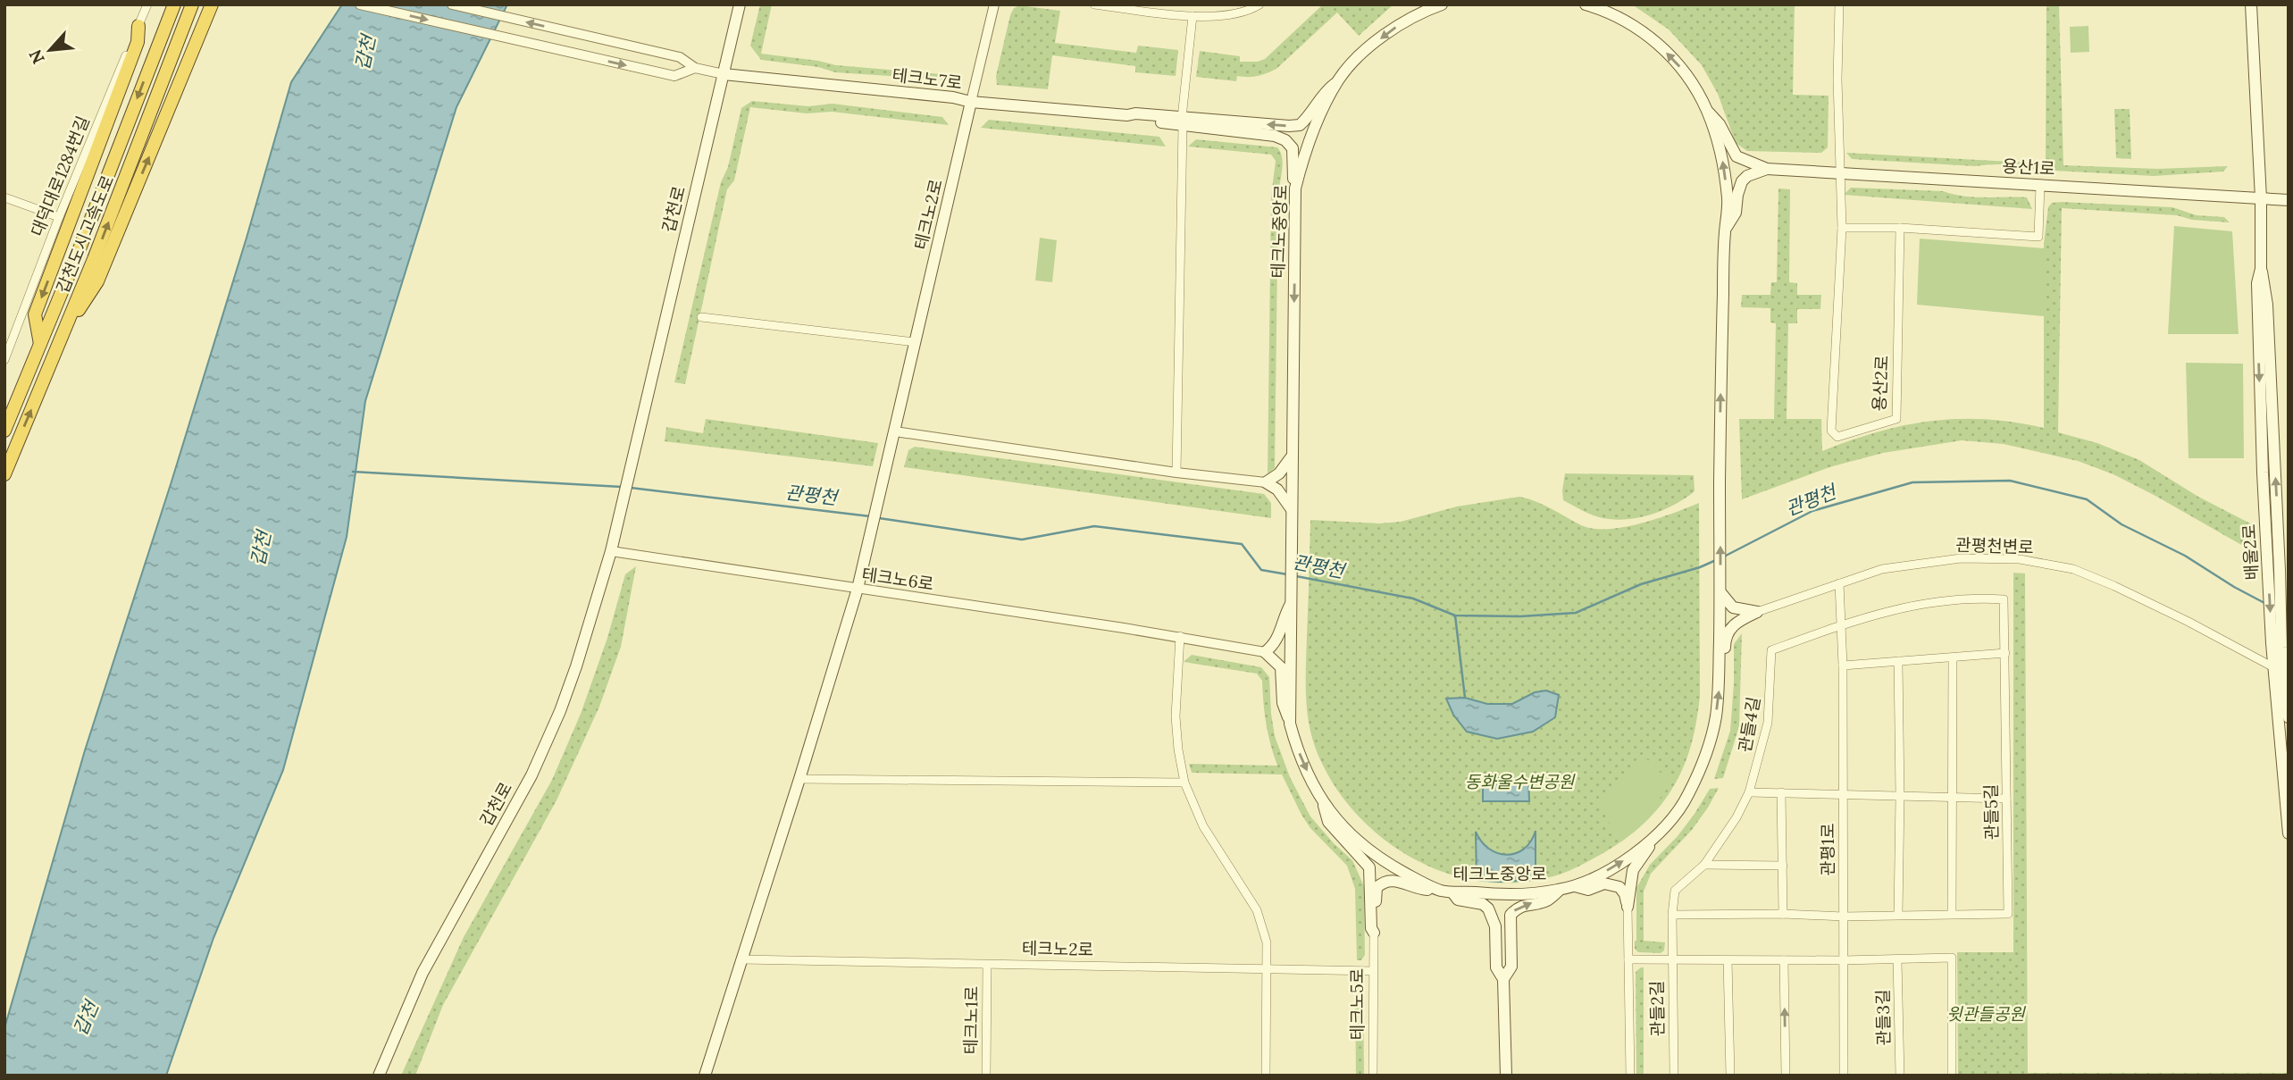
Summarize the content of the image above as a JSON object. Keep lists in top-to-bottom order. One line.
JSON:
{"streets":{"highway":["갑천도시고속도로"],"main road":["테크노7로","용산1로","갑천로","테크노2로","테크노중앙로","배울2로"],"street":["대덕대로1284번길","용산2로","관평천변로","테크노6로","관들4길","관들5길","관평1로","테크노5로","관들2길","관들3길","테크노1로"]},"crossings":[["테크노7로","갑천로"],["테크노7로","테크노2로"],["테크노7로","테크노중앙로"],["용산1로","용산2로"],["용산1로","배울2로"],["갑천로","테크노6로"],["테크노2로","테크노6로"],["테크노2로","테크노5로"],["테크노2로","테크노1로"],["관평천변로","배울2로"],["관평천변로","관평1로"],["관들4길","관들5길"],["관들4길","관평1로"],["관들4길","관들2길"],["관들5길","관평1로"],["관평1로","관들2길"]],"water":["갑천","관평천"],"parks":["동화울수변공원","윗관들공원"],"north":"bottom left"}
